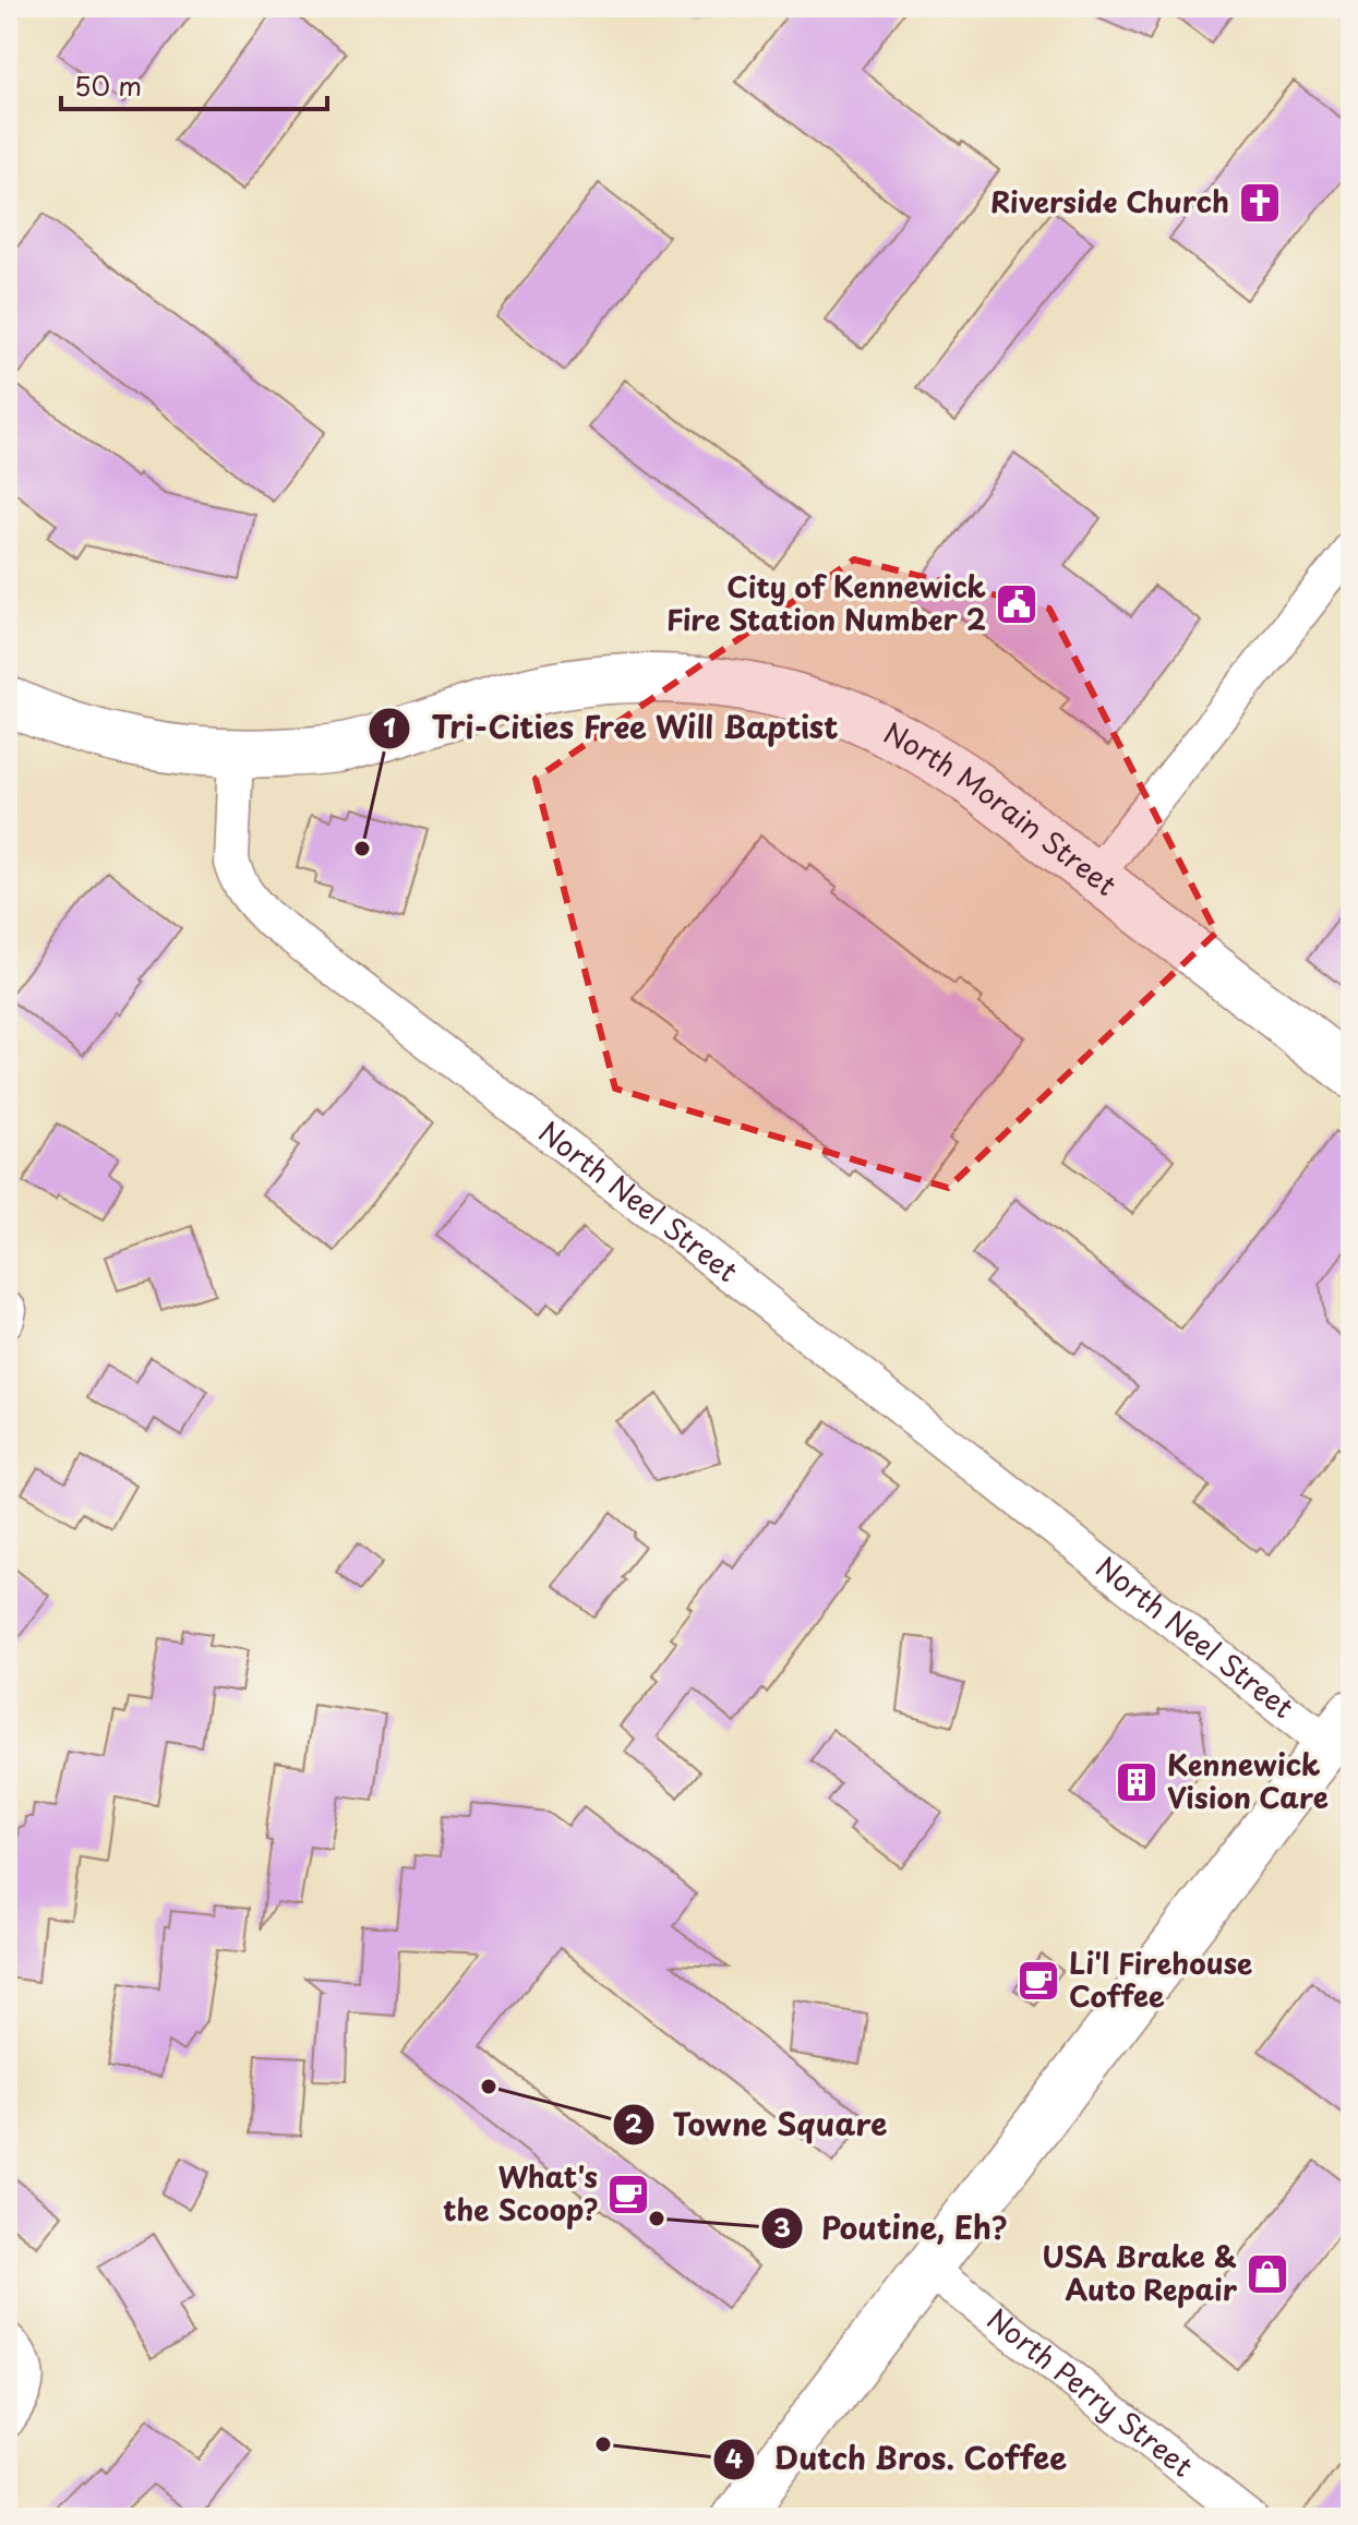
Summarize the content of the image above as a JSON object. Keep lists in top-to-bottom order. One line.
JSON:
{"streets":{"street":["North Morain Street","North Neel Street","North Perry Street"]},"crossings":[["North Morain Street","North Neel Street"]],"places":{"church":["Riverside Church"],"public building":["City of Kennewick Fire Station Number 2"],"other":["Tri-Cities Free Will Baptist","Towne Square","Poutine, Eh?","Dutch Bros. Coffee"],"building":["Kennewick Vision Care"],"cafe":["Li'l Firehouse Coffee","What's the Scoop?"],"shop":["USA Brake & Auto Repair"]},"scale_bar":"50 m"}
